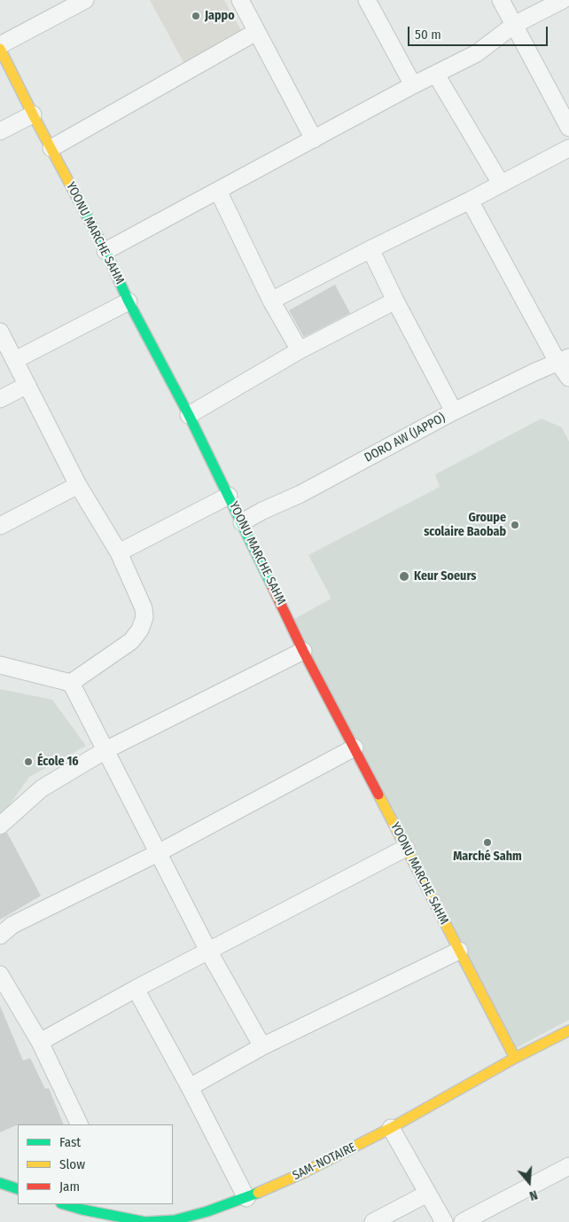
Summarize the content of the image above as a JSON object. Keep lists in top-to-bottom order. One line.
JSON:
{"streets":{"street":["YOONU MARCHE SAHM","DORO AW (JAPPO)","SAM-NOTAIRE"]},"crossings":[["YOONU MARCHE SAHM","DORO AW (JAPPO)"],["YOONU MARCHE SAHM","SAM-NOTAIRE"]],"places":["Jappo","Groupe scolaire Baobab","Keur Soeurs","École 16","Marché Sahm"],"legend":["Fast","Slow","Jam"],"scale_bar":"50 m","north":"bottom"}
